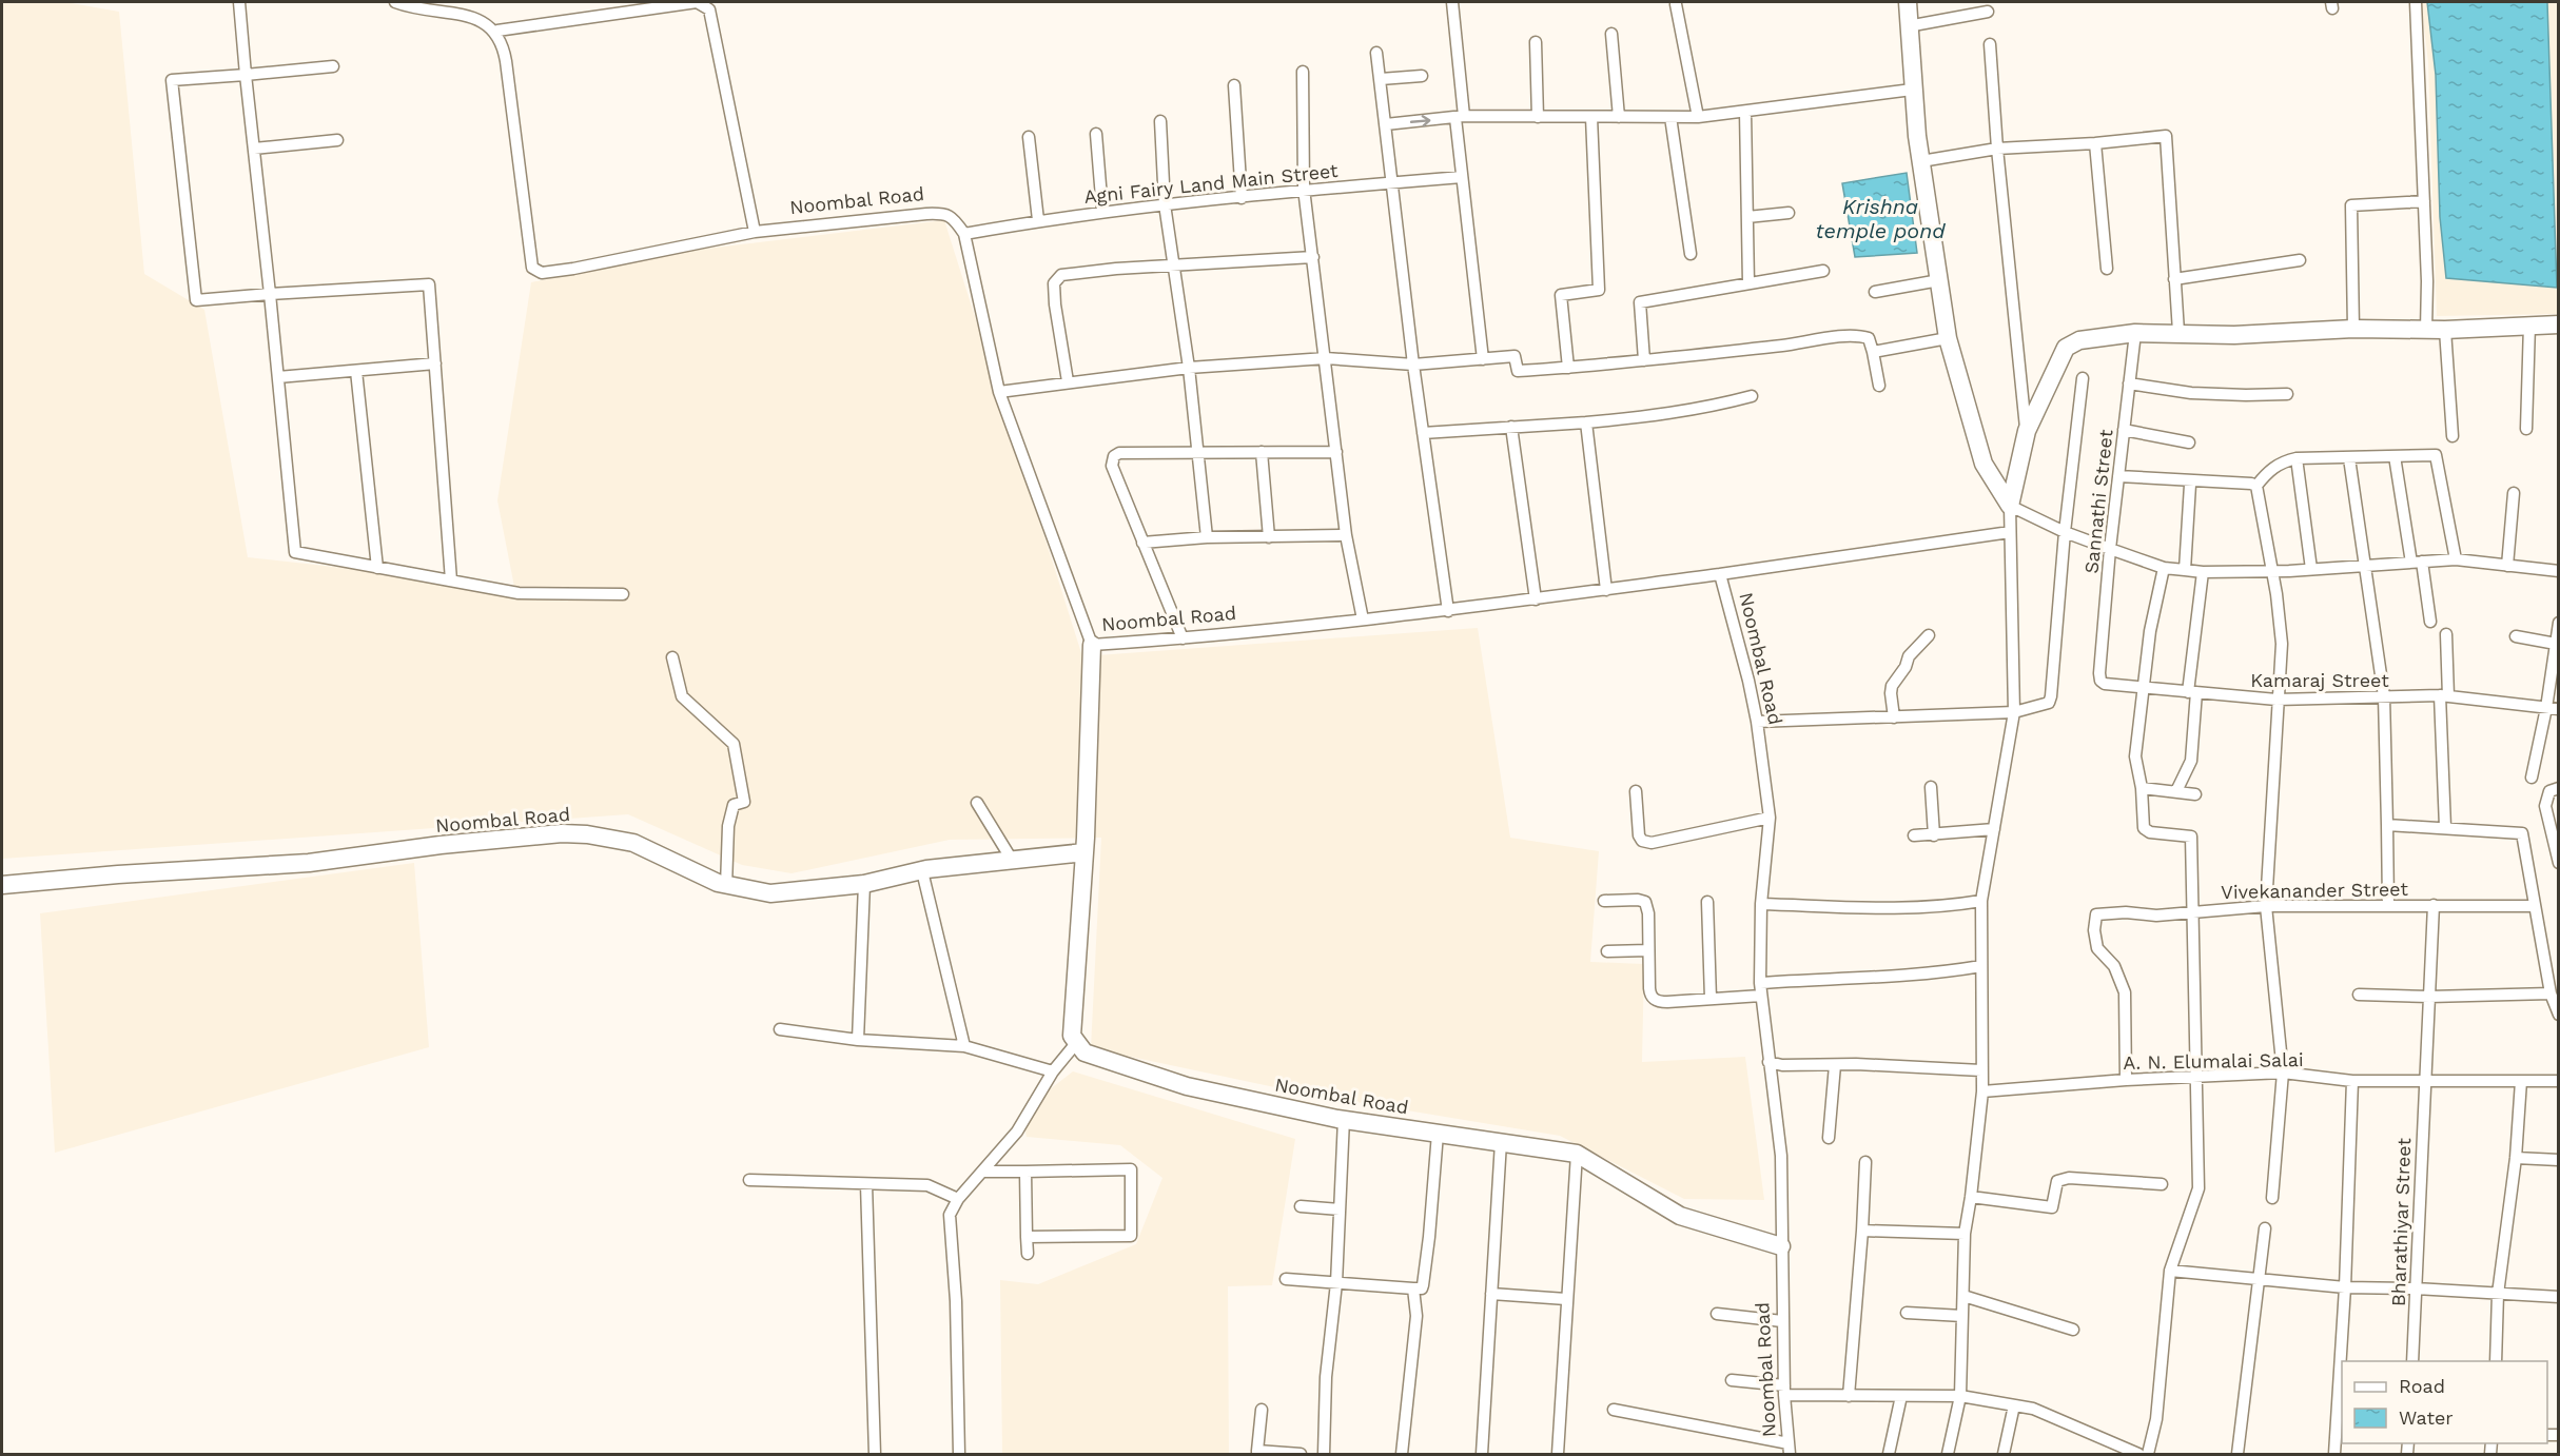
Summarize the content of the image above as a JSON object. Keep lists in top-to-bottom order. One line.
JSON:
{"streets":{"street":["Agni Fairy Land Main Street","Noombal Road","Sannathi Street","Kamaraj Street","Vivekanander Street","A. N. Elumalai Salai","Bharathiyar Street"]},"crossings":[["Agni Fairy Land Main Street","Noombal Road"],["Sannathi Street","Kamaraj Street"],["Vivekanander Street","A. N. Elumalai Salai"],["Vivekanander Street","Bharathiyar Street"],["A. N. Elumalai Salai","Bharathiyar Street"]],"water":["Krishna temple pond"],"legend":["Road","Water"]}
